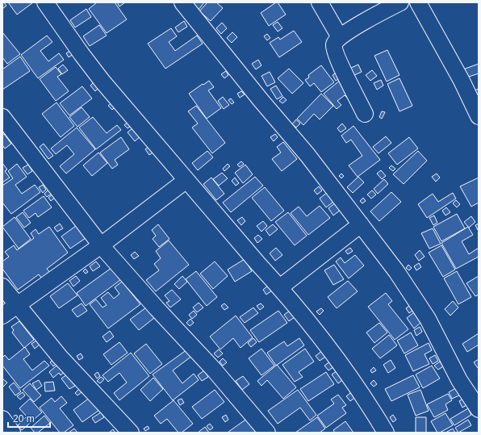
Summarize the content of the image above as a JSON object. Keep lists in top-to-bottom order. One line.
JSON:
{"scale_bar":"20 m"}
